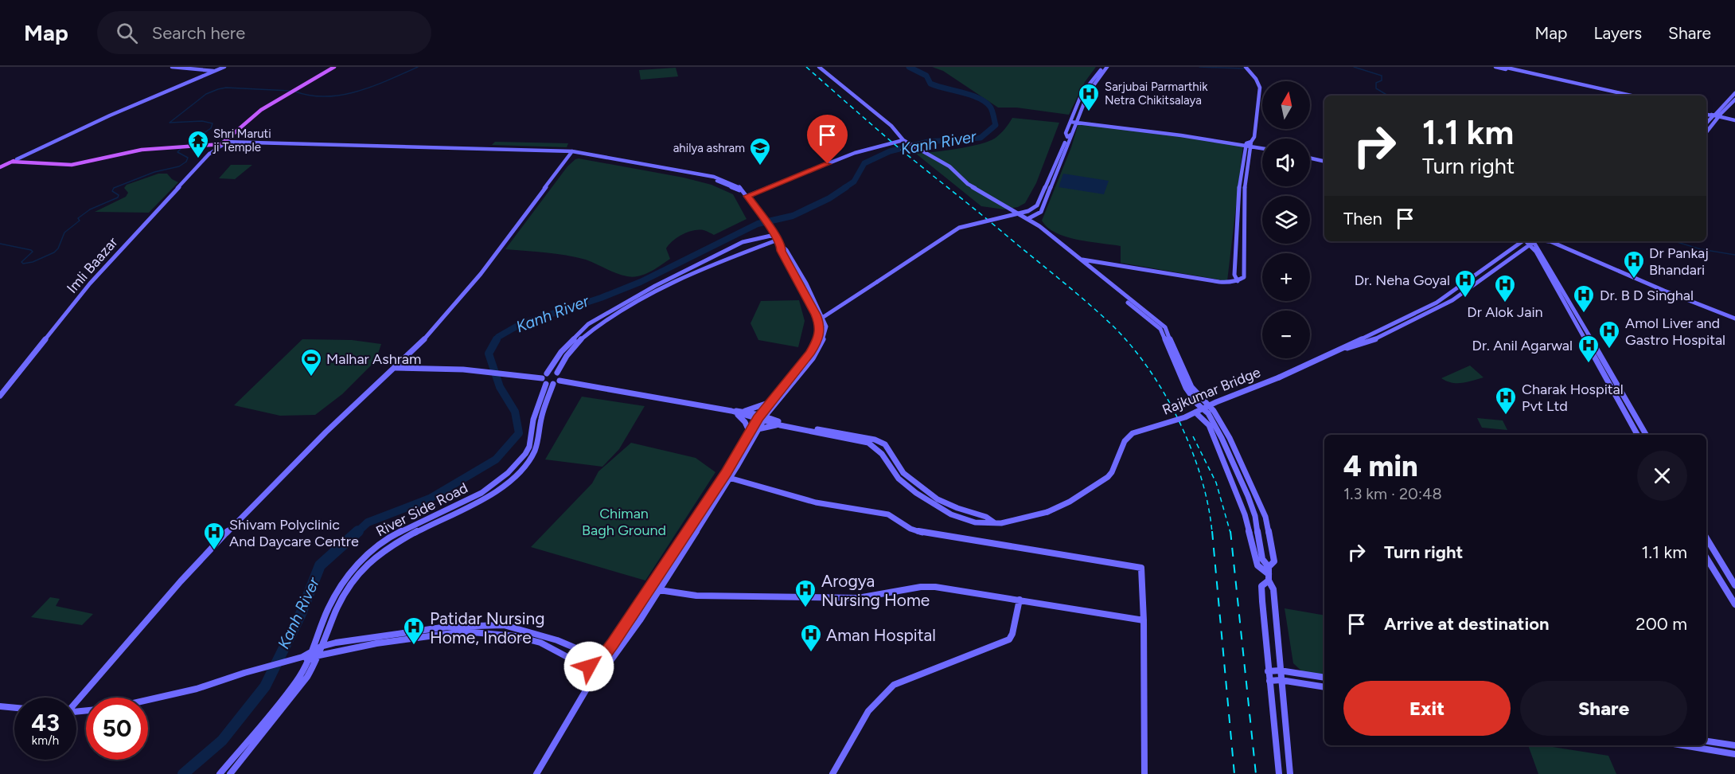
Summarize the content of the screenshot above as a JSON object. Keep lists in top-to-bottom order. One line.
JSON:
{"streets":{"main road":["Imli Baazar","Rajkumar Bridge","River Side Road"]},"crossings":[["Rajkumar Bridge","River Side Road"]],"water":["Kanh River"],"parks":["Chiman Bagh Ground"],"places":{"hospital":["Sarjubai Parmarthik Netra Chikitsalaya","Dr Pankaj Bhandari","Dr. Neha Goyal","Dr Alok Jain","Dr. B D Singhal","Amol Liver and Gastro Hospital","Dr. Anil Agarwal","Charak Hospital Pvt Ltd","Shivam Polyclinic And Daycare Centre","Arogya Nursing Home","Patidar Nursing Home, Indore","Aman Hospital"],"temple":["Shri Maruti ji Temple"],"school or university":["ahilya ashram"],"sports":["Malhar Ashram"]},"north":"top","page":{"header":"Map","search":"Search here","nav":["Map","Layers","Share"],"map_buttons":["+","−"],"turn":["1.1 km","Turn right"],"then":"Then","heading":["4 min","1.3 km · 20:48"],"list":[{"name":"Turn right","value":"1.1 km"},{"name":"Arrive at destination","value":"200 m"}],"buttons":["Exit","Share"],"speed":"43 km/h","limit":"50"}}
